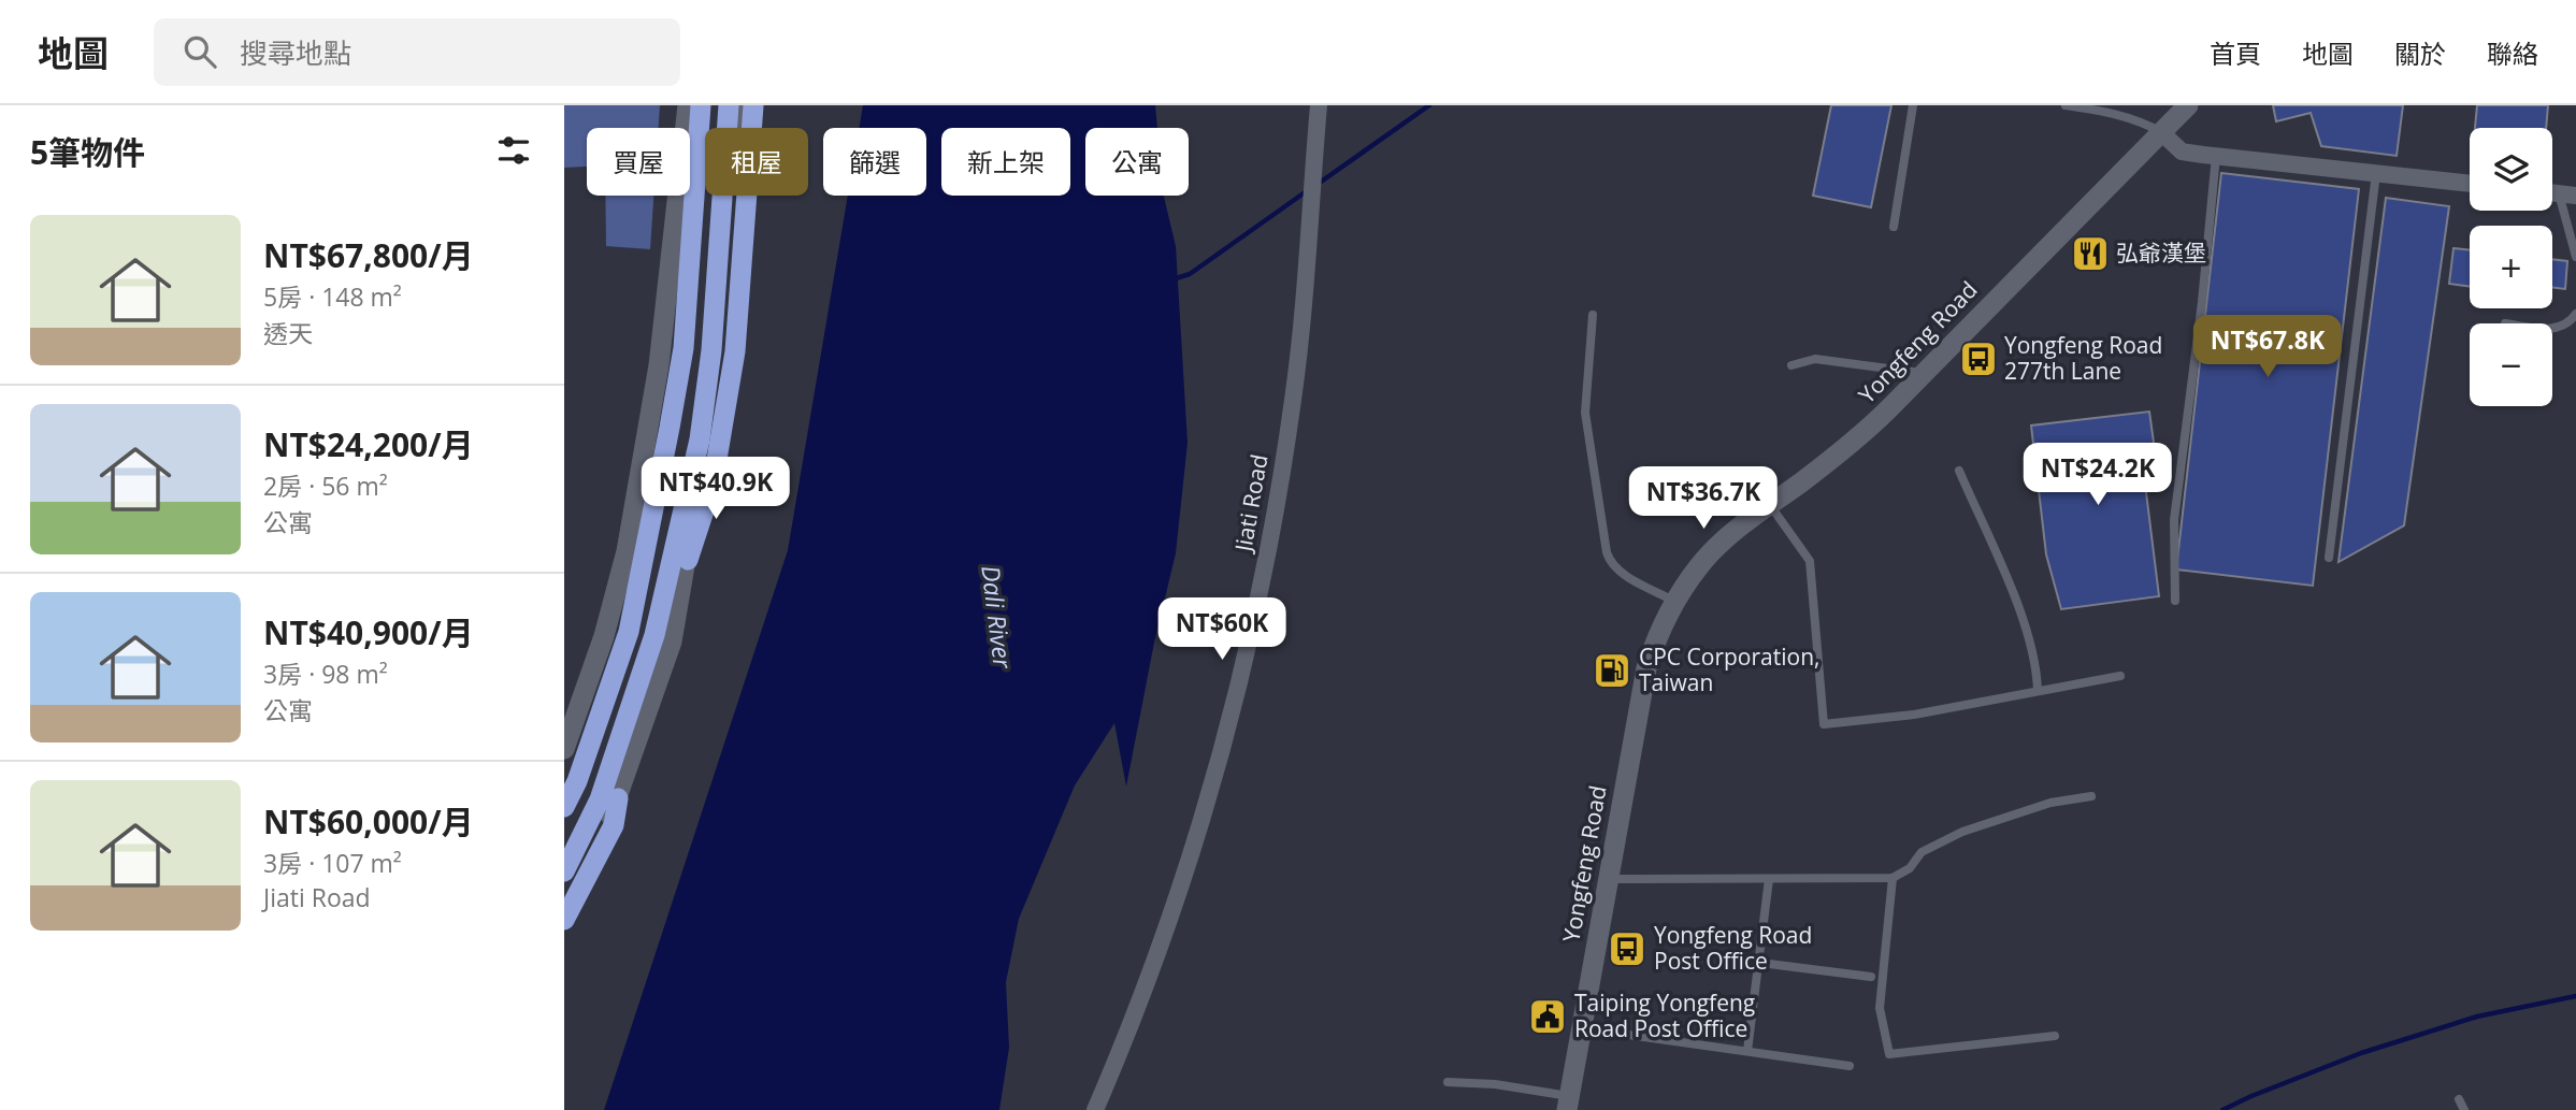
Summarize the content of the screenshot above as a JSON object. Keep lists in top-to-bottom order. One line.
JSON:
{"streets":{"street":["Yongfeng Road","Jiati Road"]},"water":["Dali River"],"places":{"restaurant":["弘爺漢堡"],"bus stop":["Yongfeng Road 277th Lane","Yongfeng Road Post Office"],"fuel station":["CPC Corporation, Taiwan"],"public building":["Taiping Yongfeng Road Post Office"]},"page":{"header":"地圖","search":"搜尋地點","nav":["首頁","地圖","關於","聯絡"],"heading":"5筆物件","map_buttons":["+","−"],"chip":["買屋","租屋","篩選","新上架","公寓"],"list":[{"name":"NT$67,800/月","note":"5房 · 148 m² · 透天"},{"name":"NT$24,200/月","note":"2房 · 56 m² · 公寓"},{"name":"NT$40,900/月","note":"3房 · 98 m² · 公寓"},{"name":"NT$60,000/月","note":"3房 · 107 m² · Jiati Road"}],"price":["NT$67.8K","NT$24.2K","NT$40.9K","NT$36.7K","NT$60K"]}}
